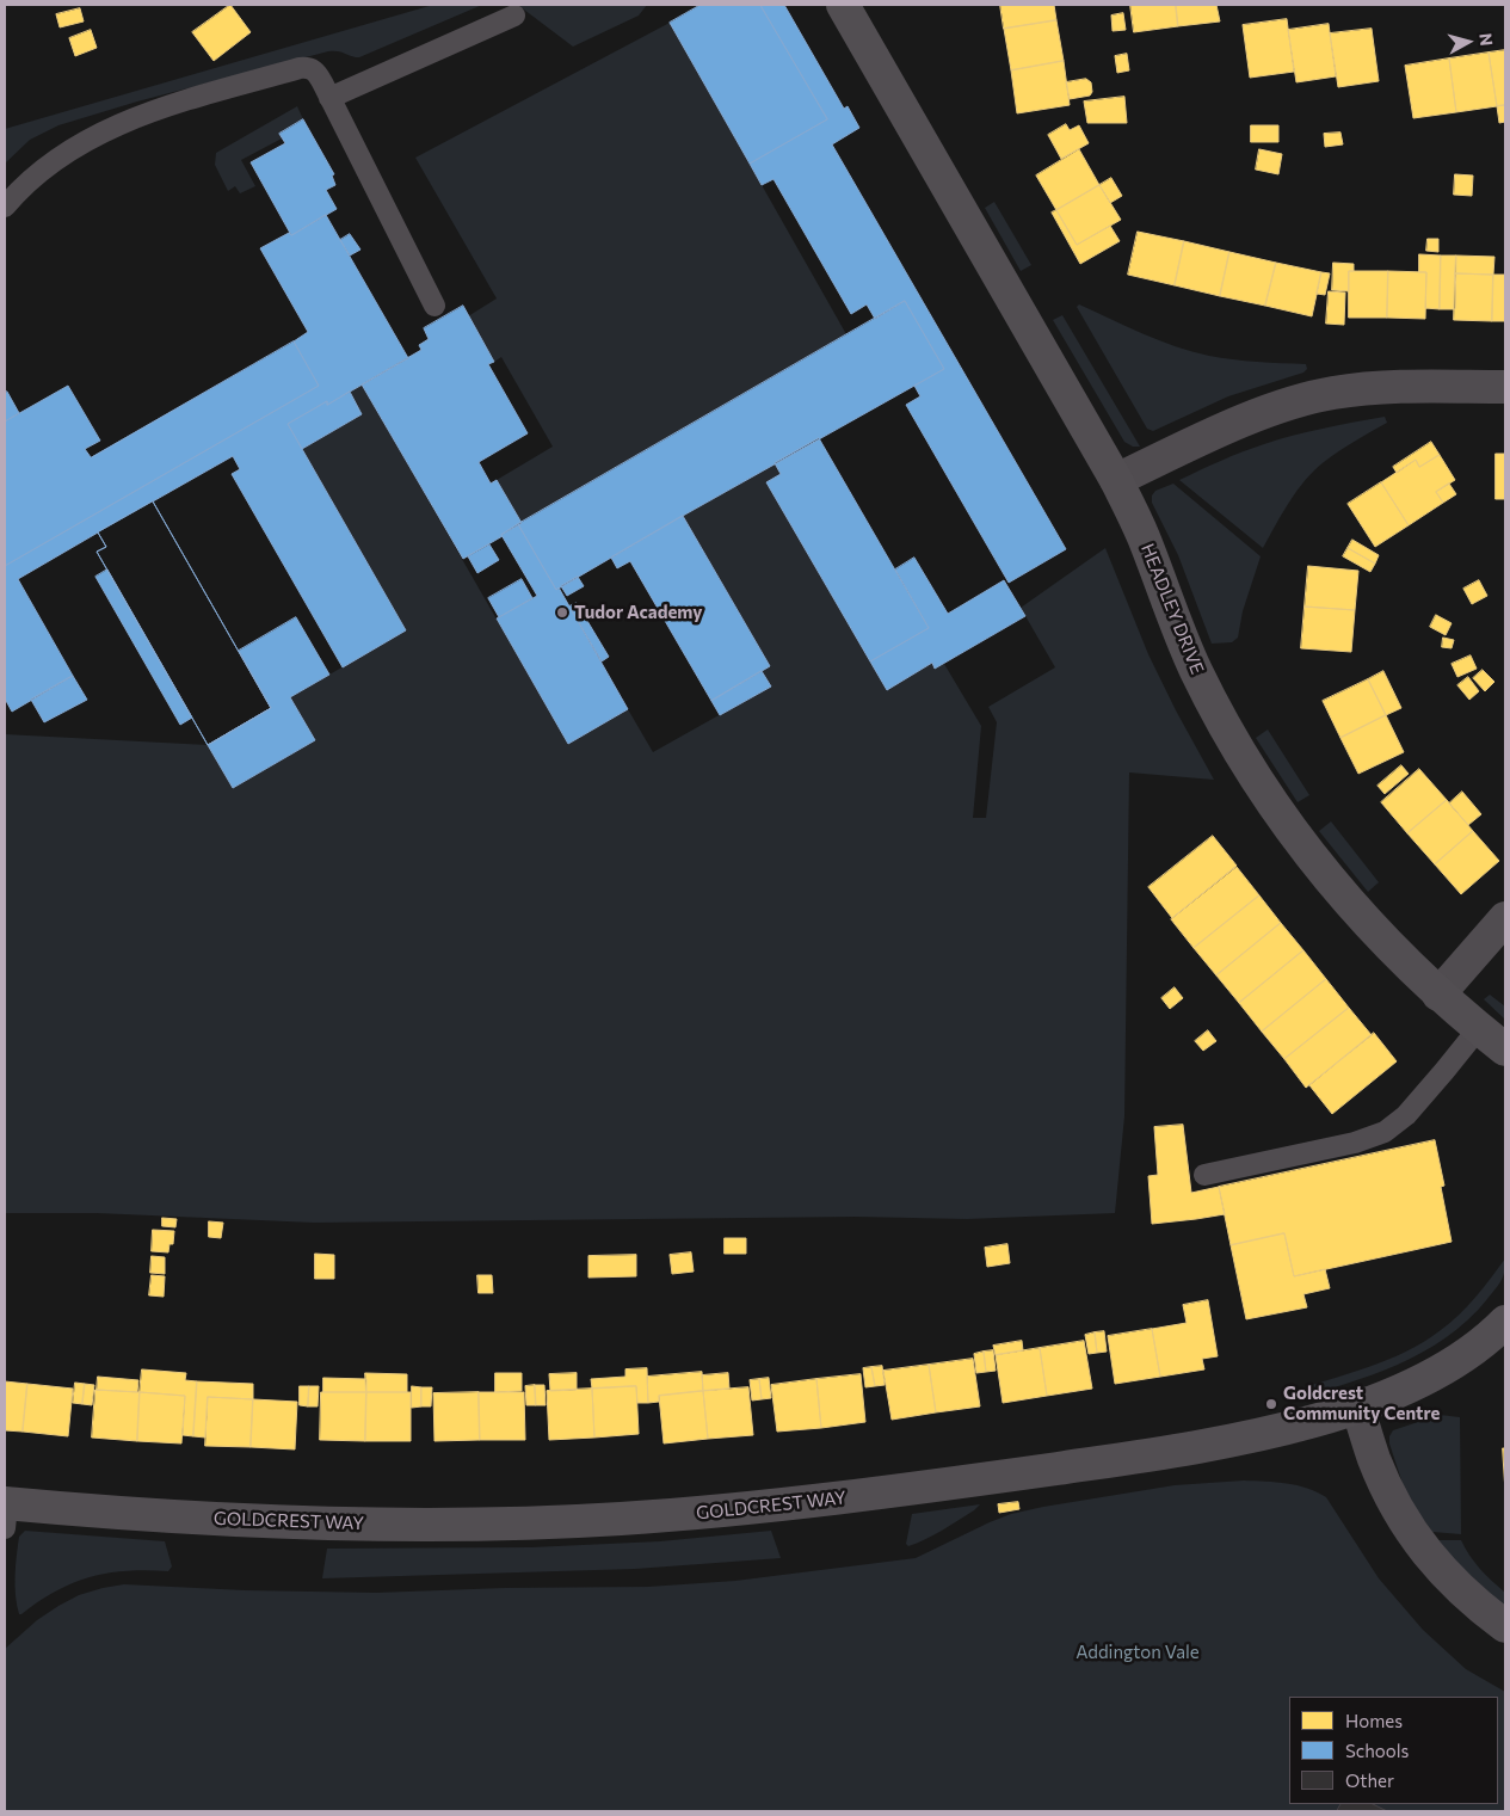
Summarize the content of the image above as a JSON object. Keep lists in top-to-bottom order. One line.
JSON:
{"streets":{"street":["HEADLEY DRIVE","GOLDCREST WAY"]},"parks":["Addington Vale"],"places":["Tudor Academy","Goldcrest Community Centre"],"legend":["Homes","Schools","Other"],"north":"right"}
